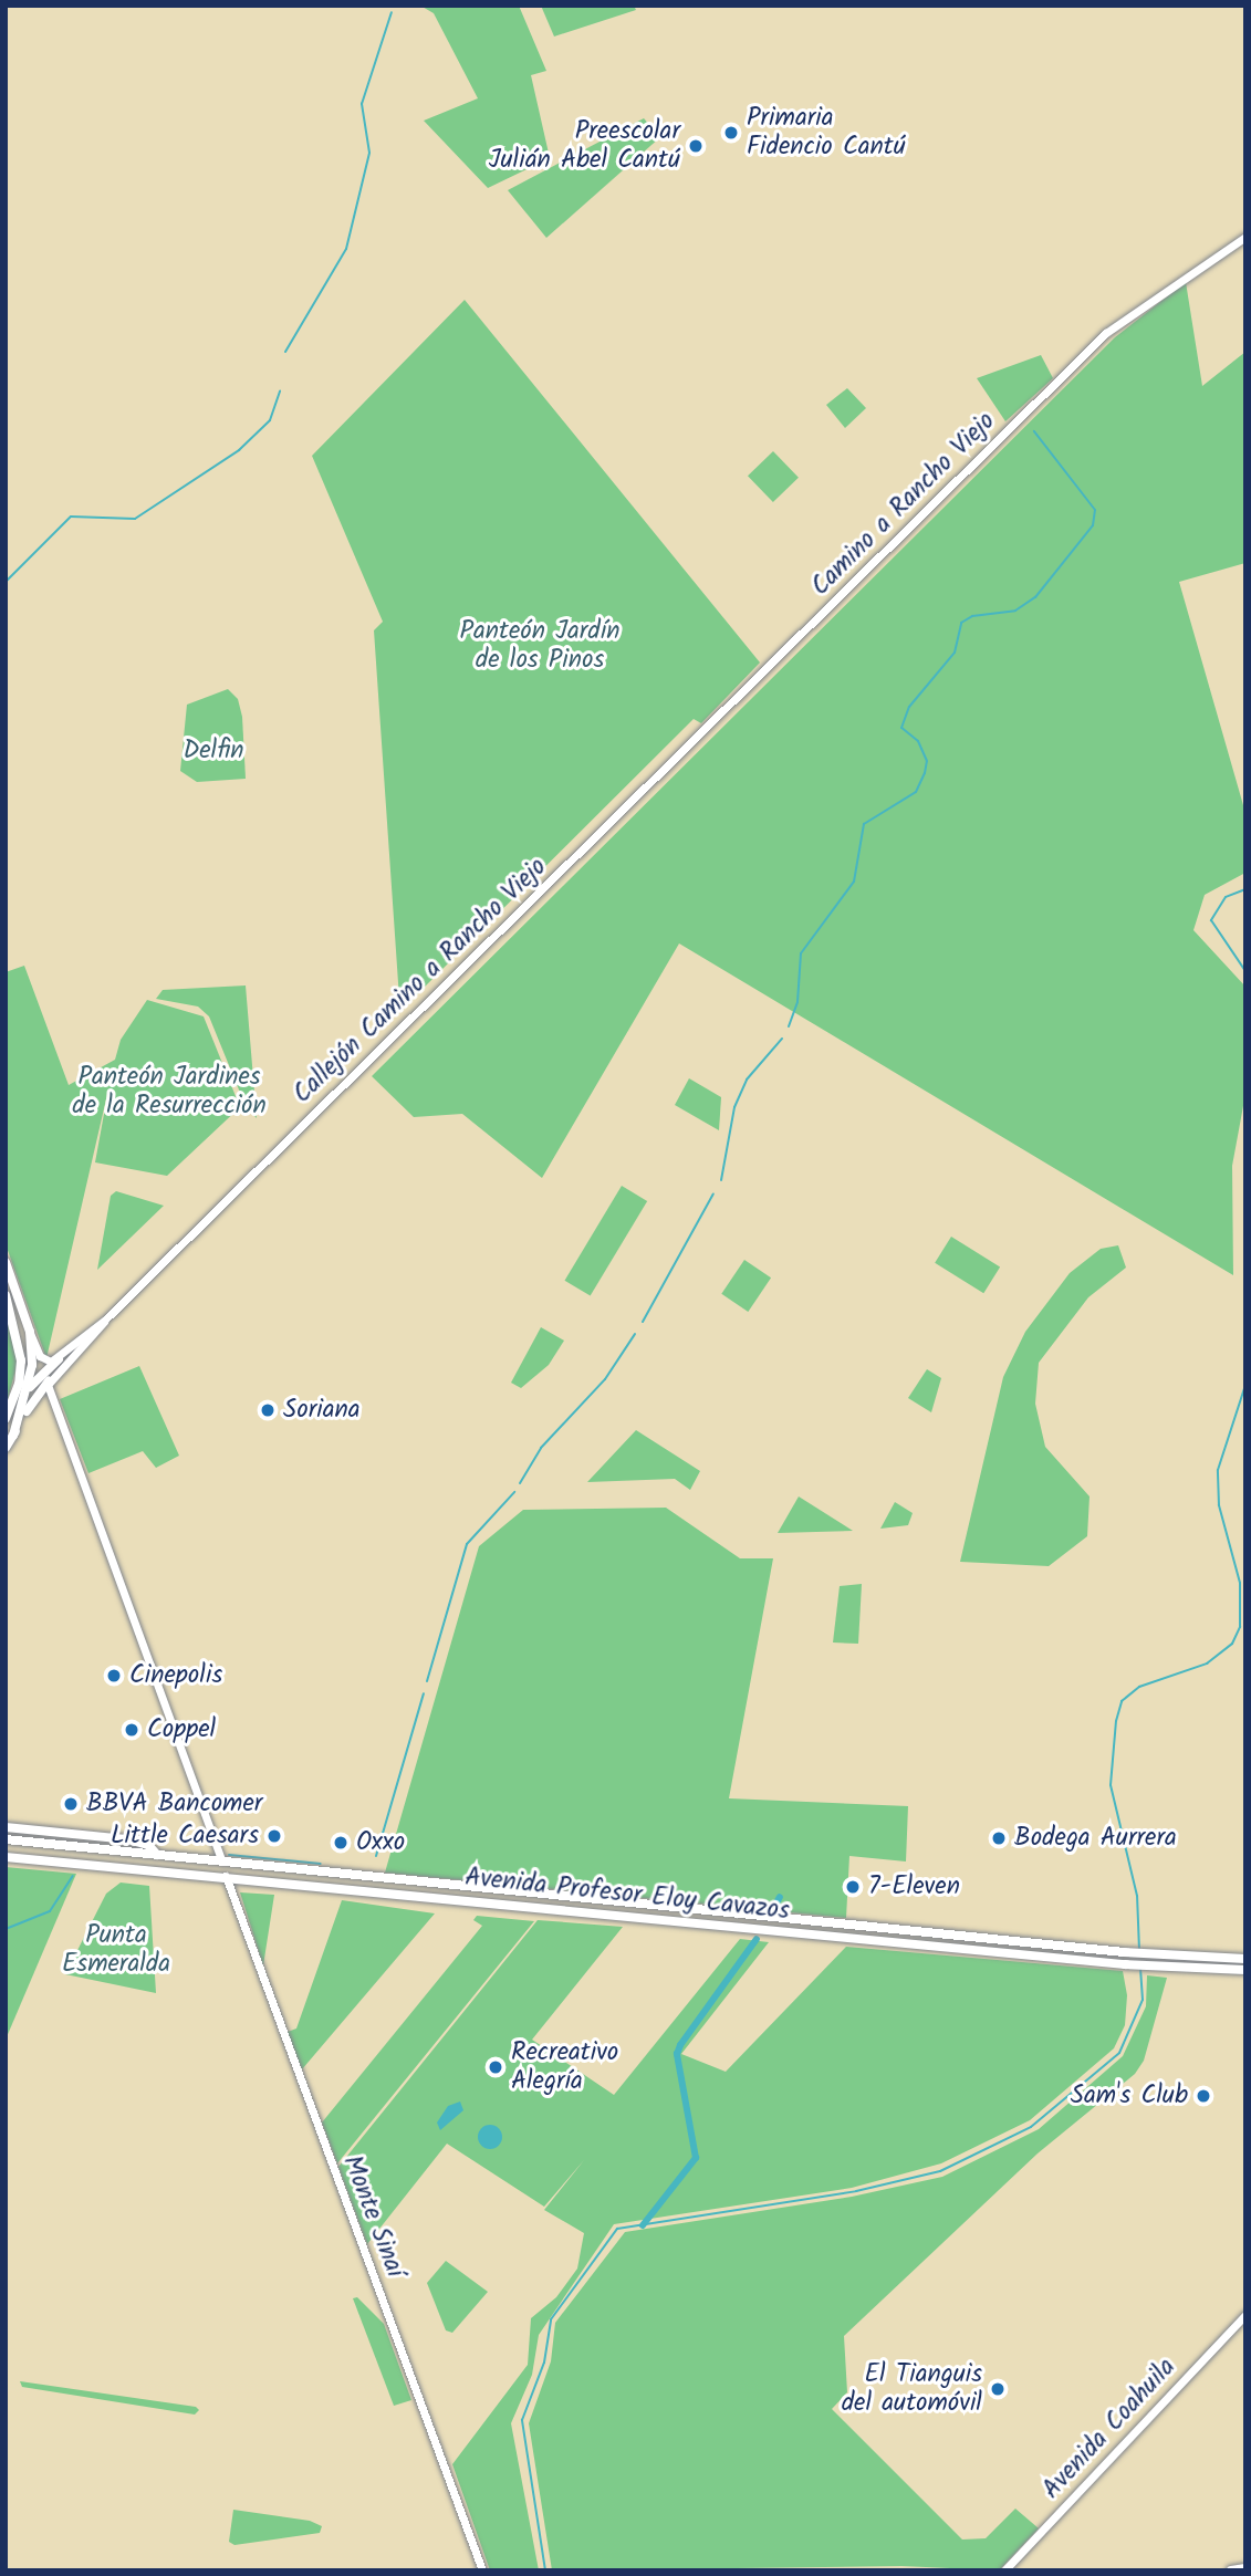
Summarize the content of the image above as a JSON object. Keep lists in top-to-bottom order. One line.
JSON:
{"streets":{"main road":["Avenida Profesor Eloy Cavazos"],"street":["Camino a Rancho Viejo","Callejón Camino a Rancho Viejo","Monte Sinaí","Avenida Coahuila"]},"crossings":[["Camino a Rancho Viejo","Callejón Camino a Rancho Viejo"],["Avenida Profesor Eloy Cavazos","Monte Sinaí"]],"parks":["Panteón Jardín de los Pinos","Delfin","Panteón Jardines de la Resurrección","Punta Esmeralda"],"places":["Primaria Fidencio Cantú","Preescolar Julián Abel Cantú","Soriana","Cinepolis","Coppel","BBVA Bancomer","Little Caesars","Bodega Aurrera","Oxxo","7-Eleven","Recreativo Alegría","Sam's Club","El Tianguis del automóvil"]}
